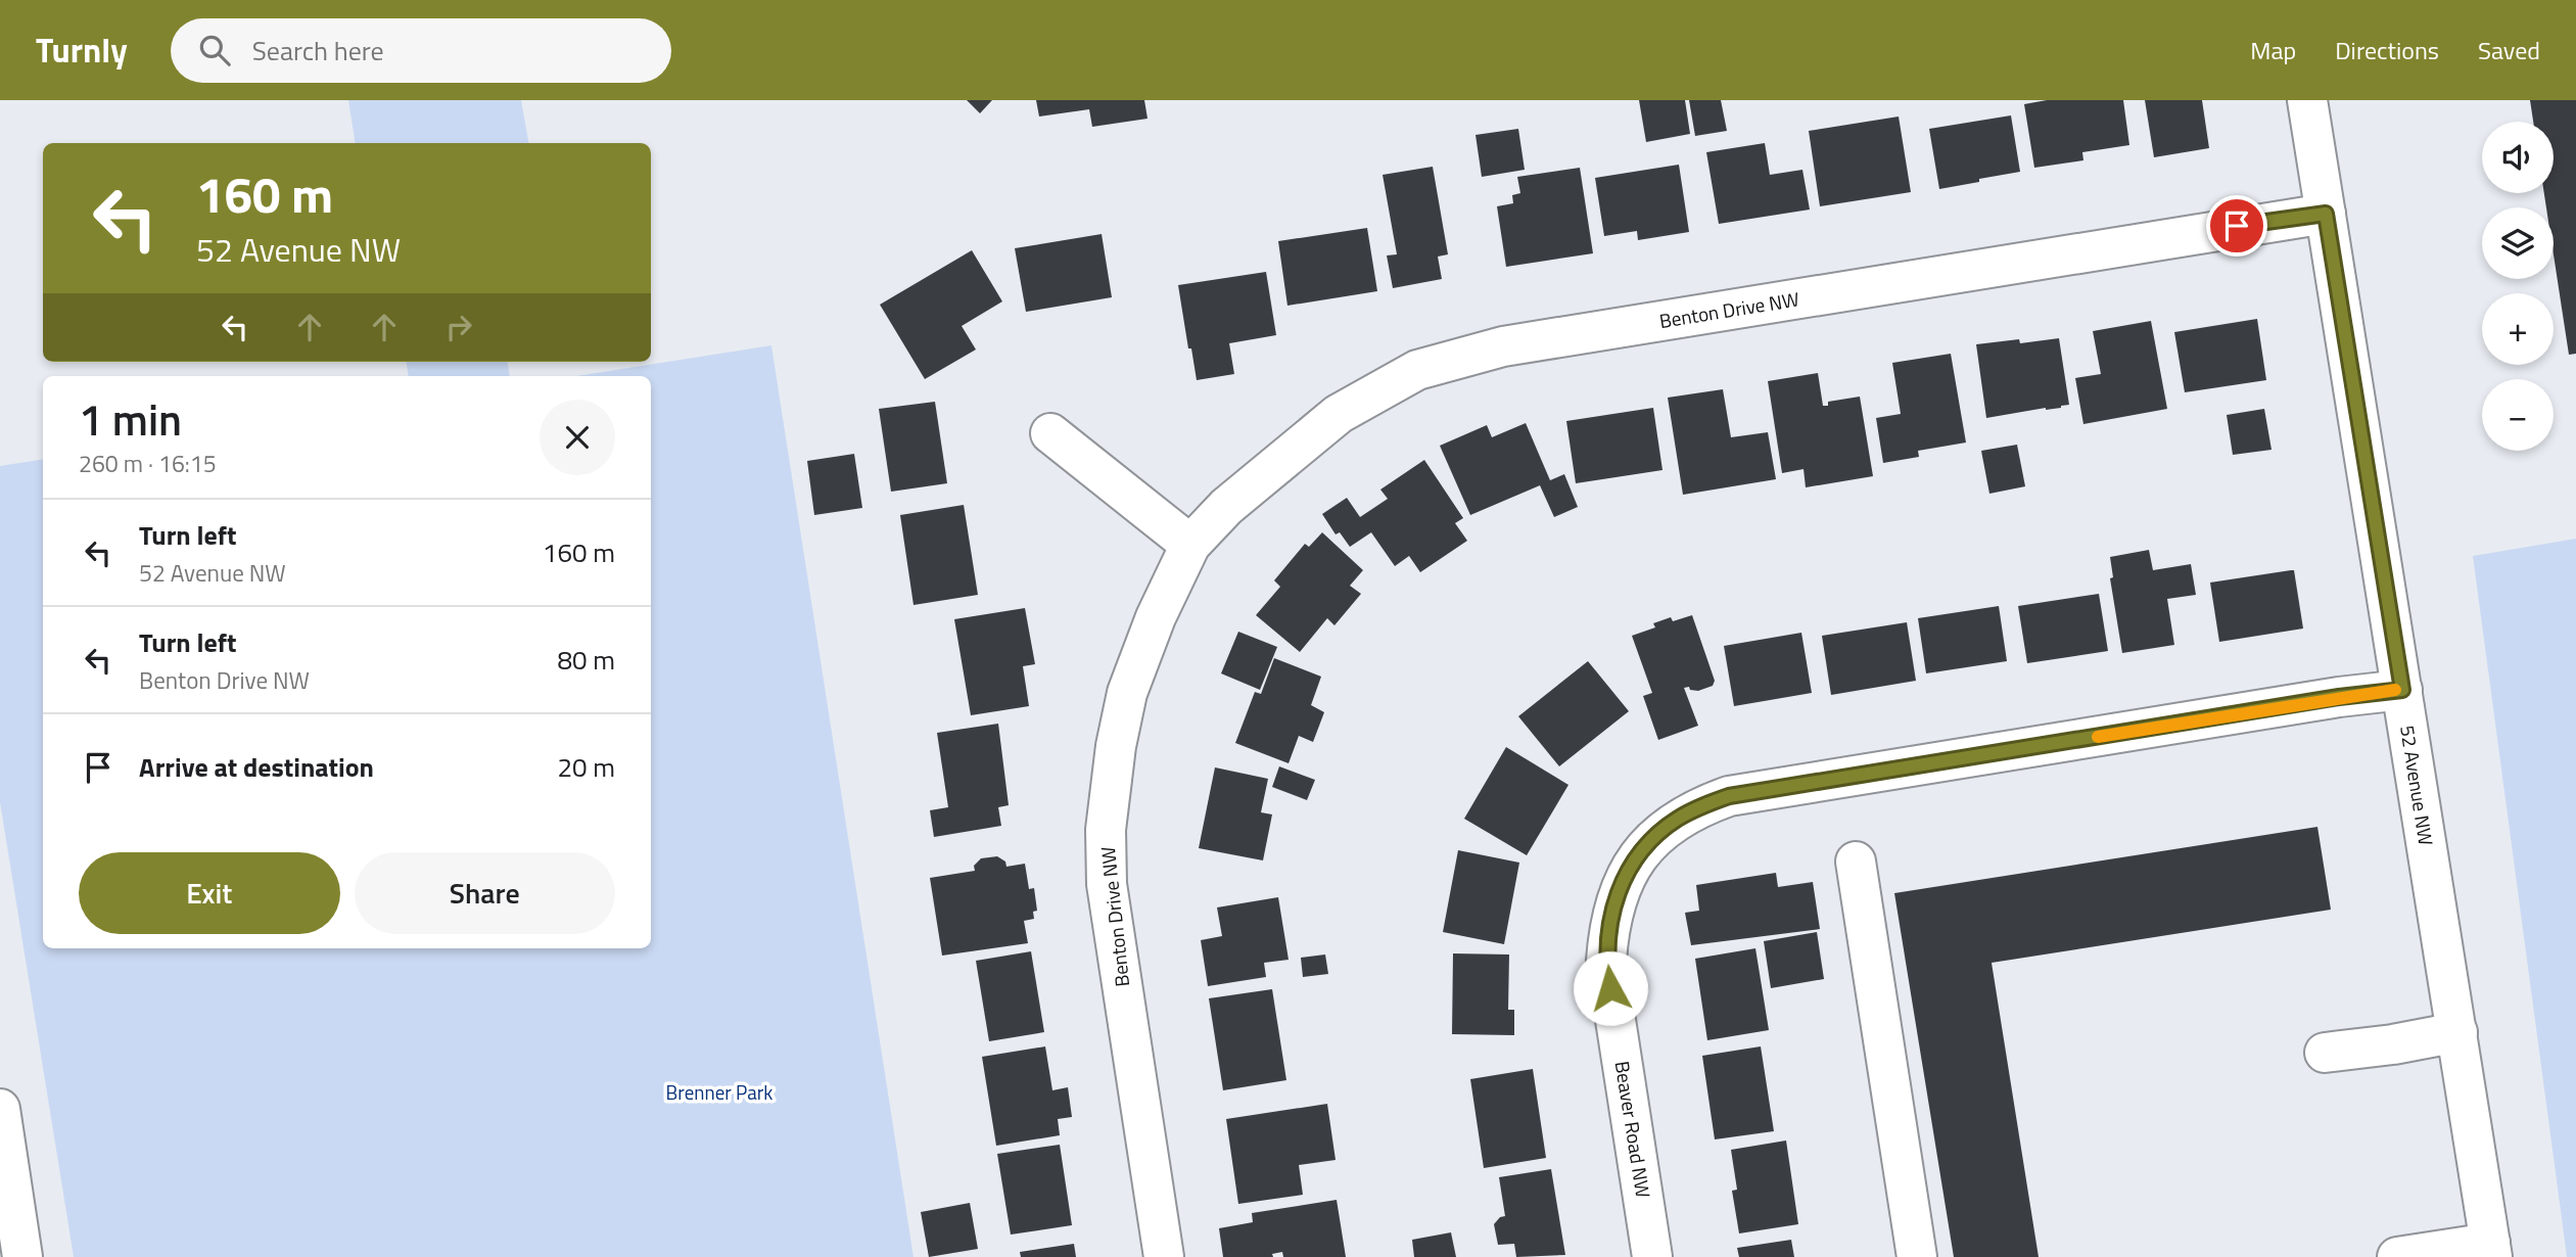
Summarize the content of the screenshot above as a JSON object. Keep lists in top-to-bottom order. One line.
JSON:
{"streets":{"street":["Benton Drive NW","52 Avenue NW","Beaver Road NW"]},"crossings":[["Benton Drive NW","52 Avenue NW"],["52 Avenue NW","Beaver Road NW"]],"parks":["Brenner Park"],"page":{"header":"Turnly","search":"Search here","nav":["Map","Directions","Saved"],"map_buttons":["+","−"],"turn":["160 m","52 Avenue NW"],"heading":["1 min","260 m · 16:15"],"list":[{"name":"Turn left","note":"52 Avenue NW","value":"160 m"},{"name":"Turn left","note":"Benton Drive NW","value":"80 m"},{"name":"Arrive at destination","value":"20 m"}],"buttons":["Exit","Share"]}}
